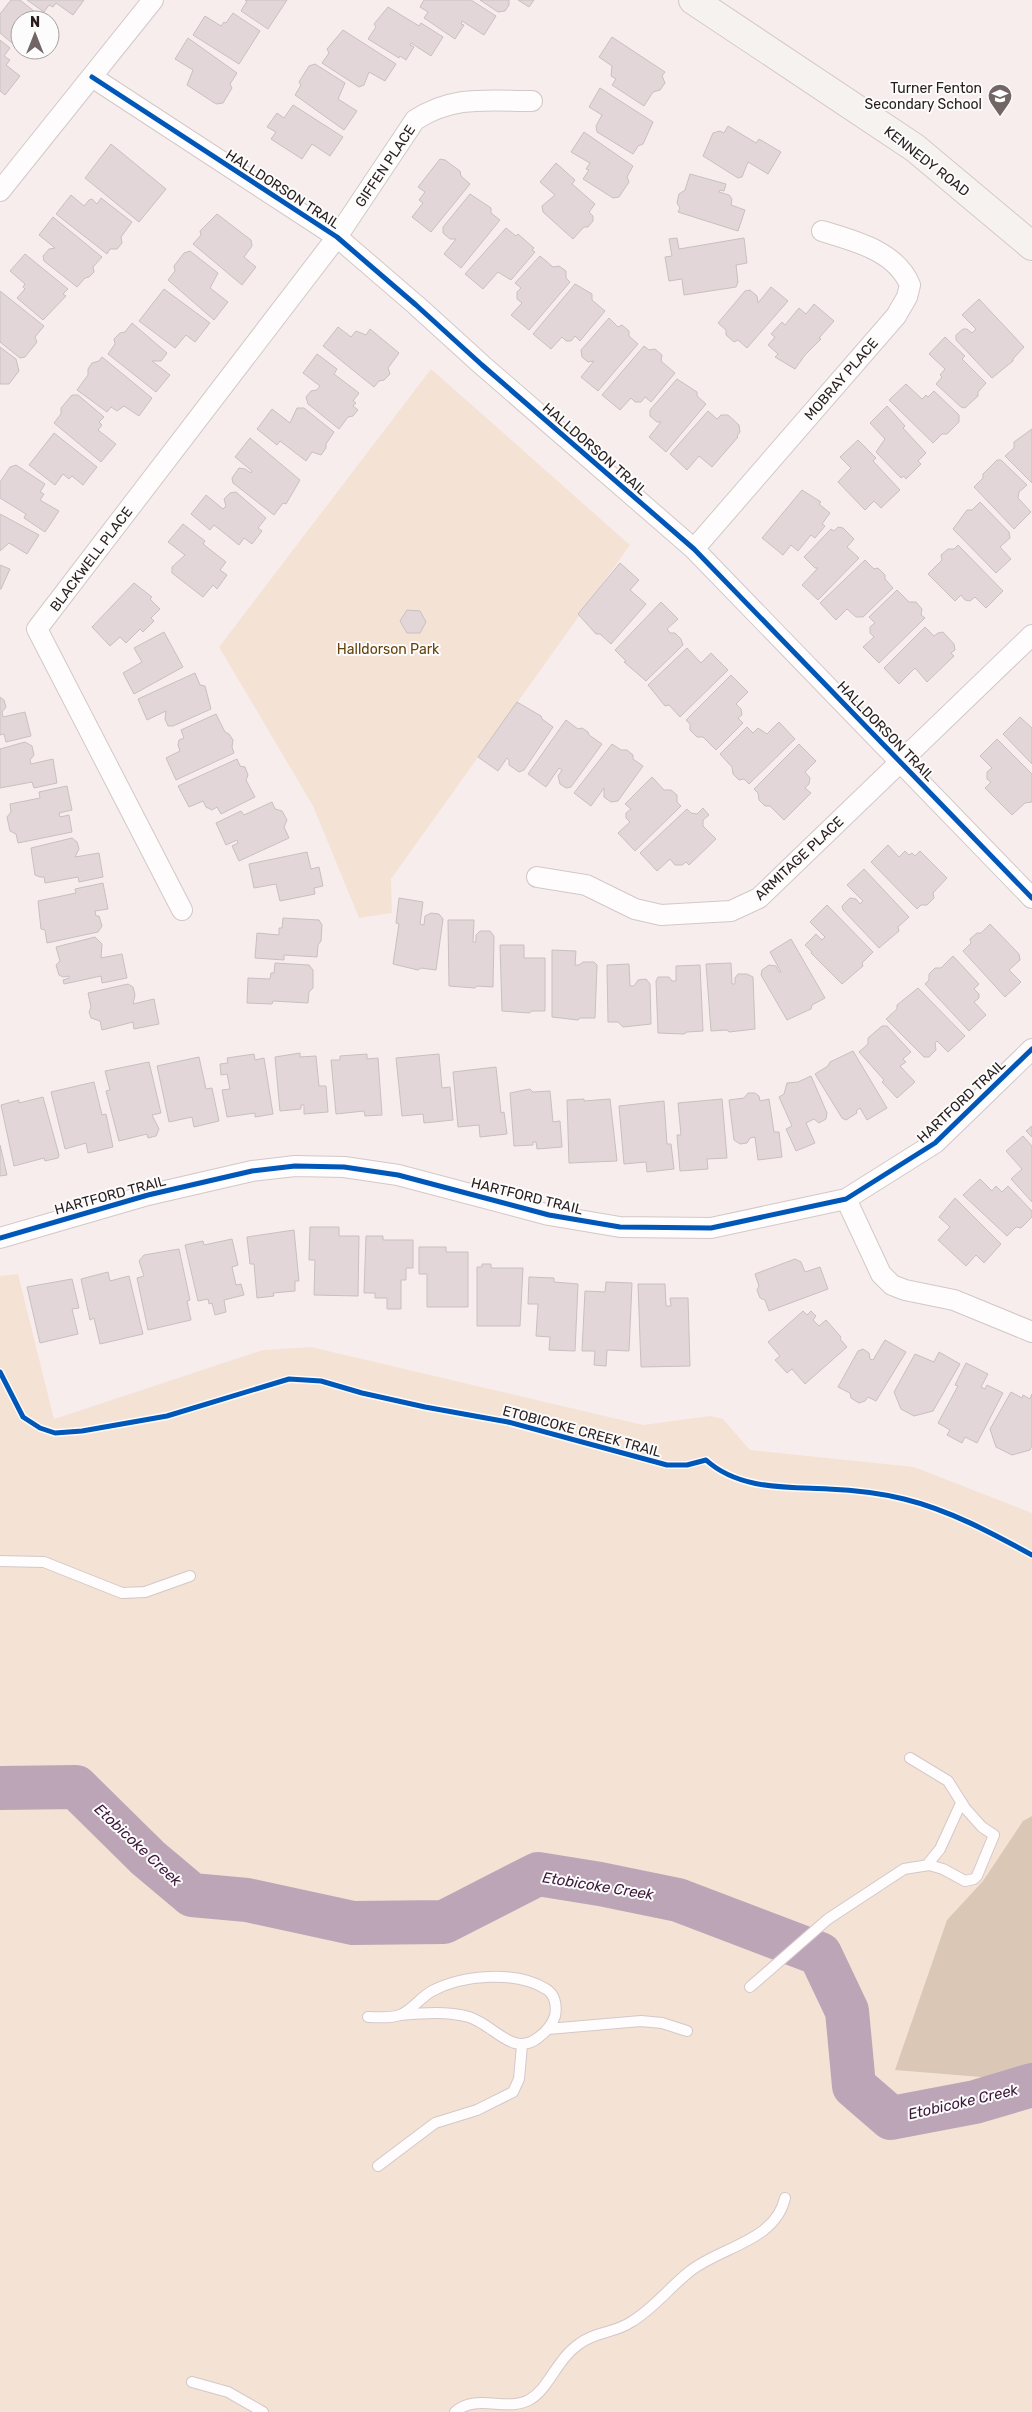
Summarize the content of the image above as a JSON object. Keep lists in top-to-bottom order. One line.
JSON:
{"streets":{"main road":["KENNEDY ROAD"],"street":["GIFFEN PLACE","HALLDORSON TRAIL","MOBRAY PLACE","BLACKWELL PLACE","ARMITAGE PLACE","HARTFORD TRAIL"],"cycle path":["ETOBICOKE CREEK TRAIL"]},"crossings":[["GIFFEN PLACE","HALLDORSON TRAIL"],["GIFFEN PLACE","BLACKWELL PLACE"],["HALLDORSON TRAIL","MOBRAY PLACE"],["HALLDORSON TRAIL","BLACKWELL PLACE"],["HALLDORSON TRAIL","ARMITAGE PLACE"]],"water":["Etobicoke Creek"],"parks":["Halldorson Park"],"places":{"school or university":["Turner Fenton Secondary School"]},"north":"top"}
